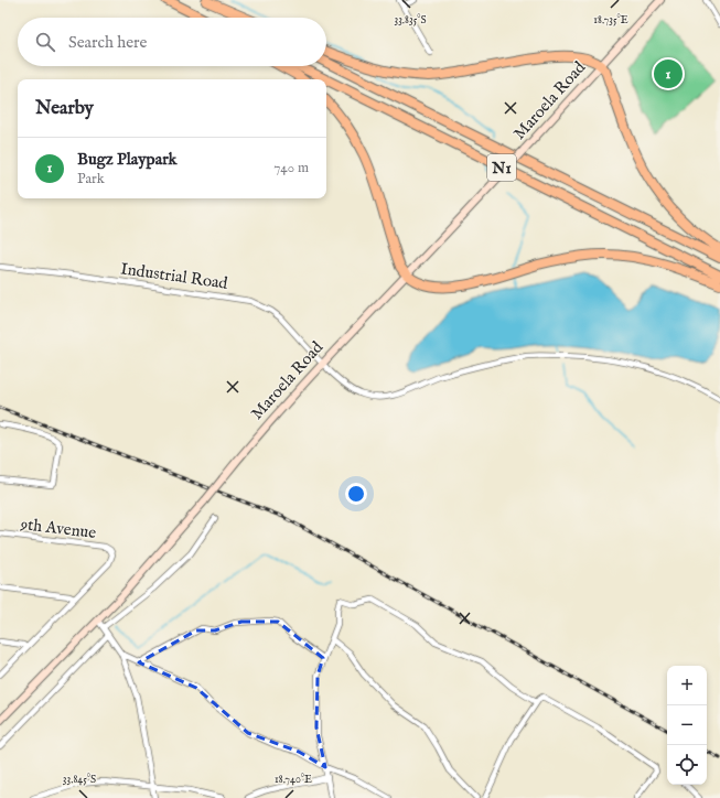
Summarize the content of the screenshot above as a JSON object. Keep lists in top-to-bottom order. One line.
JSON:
{"streets":{"highway":["N1"],"street":["Maroela Road","Industrial Road","9th Avenue"]},"crossings":[["Maroela Road","Industrial Road"]],"page":{"search":"Search here","pins":"1","heading":"Nearby","list":[{"mark":"1","name":"Bugz Playpark","note":"Park","value":"740 m"}],"map_buttons":["+","−"]},"coordinates":["33.835°S","18.735°E","33.845°S","18.740°E"]}
